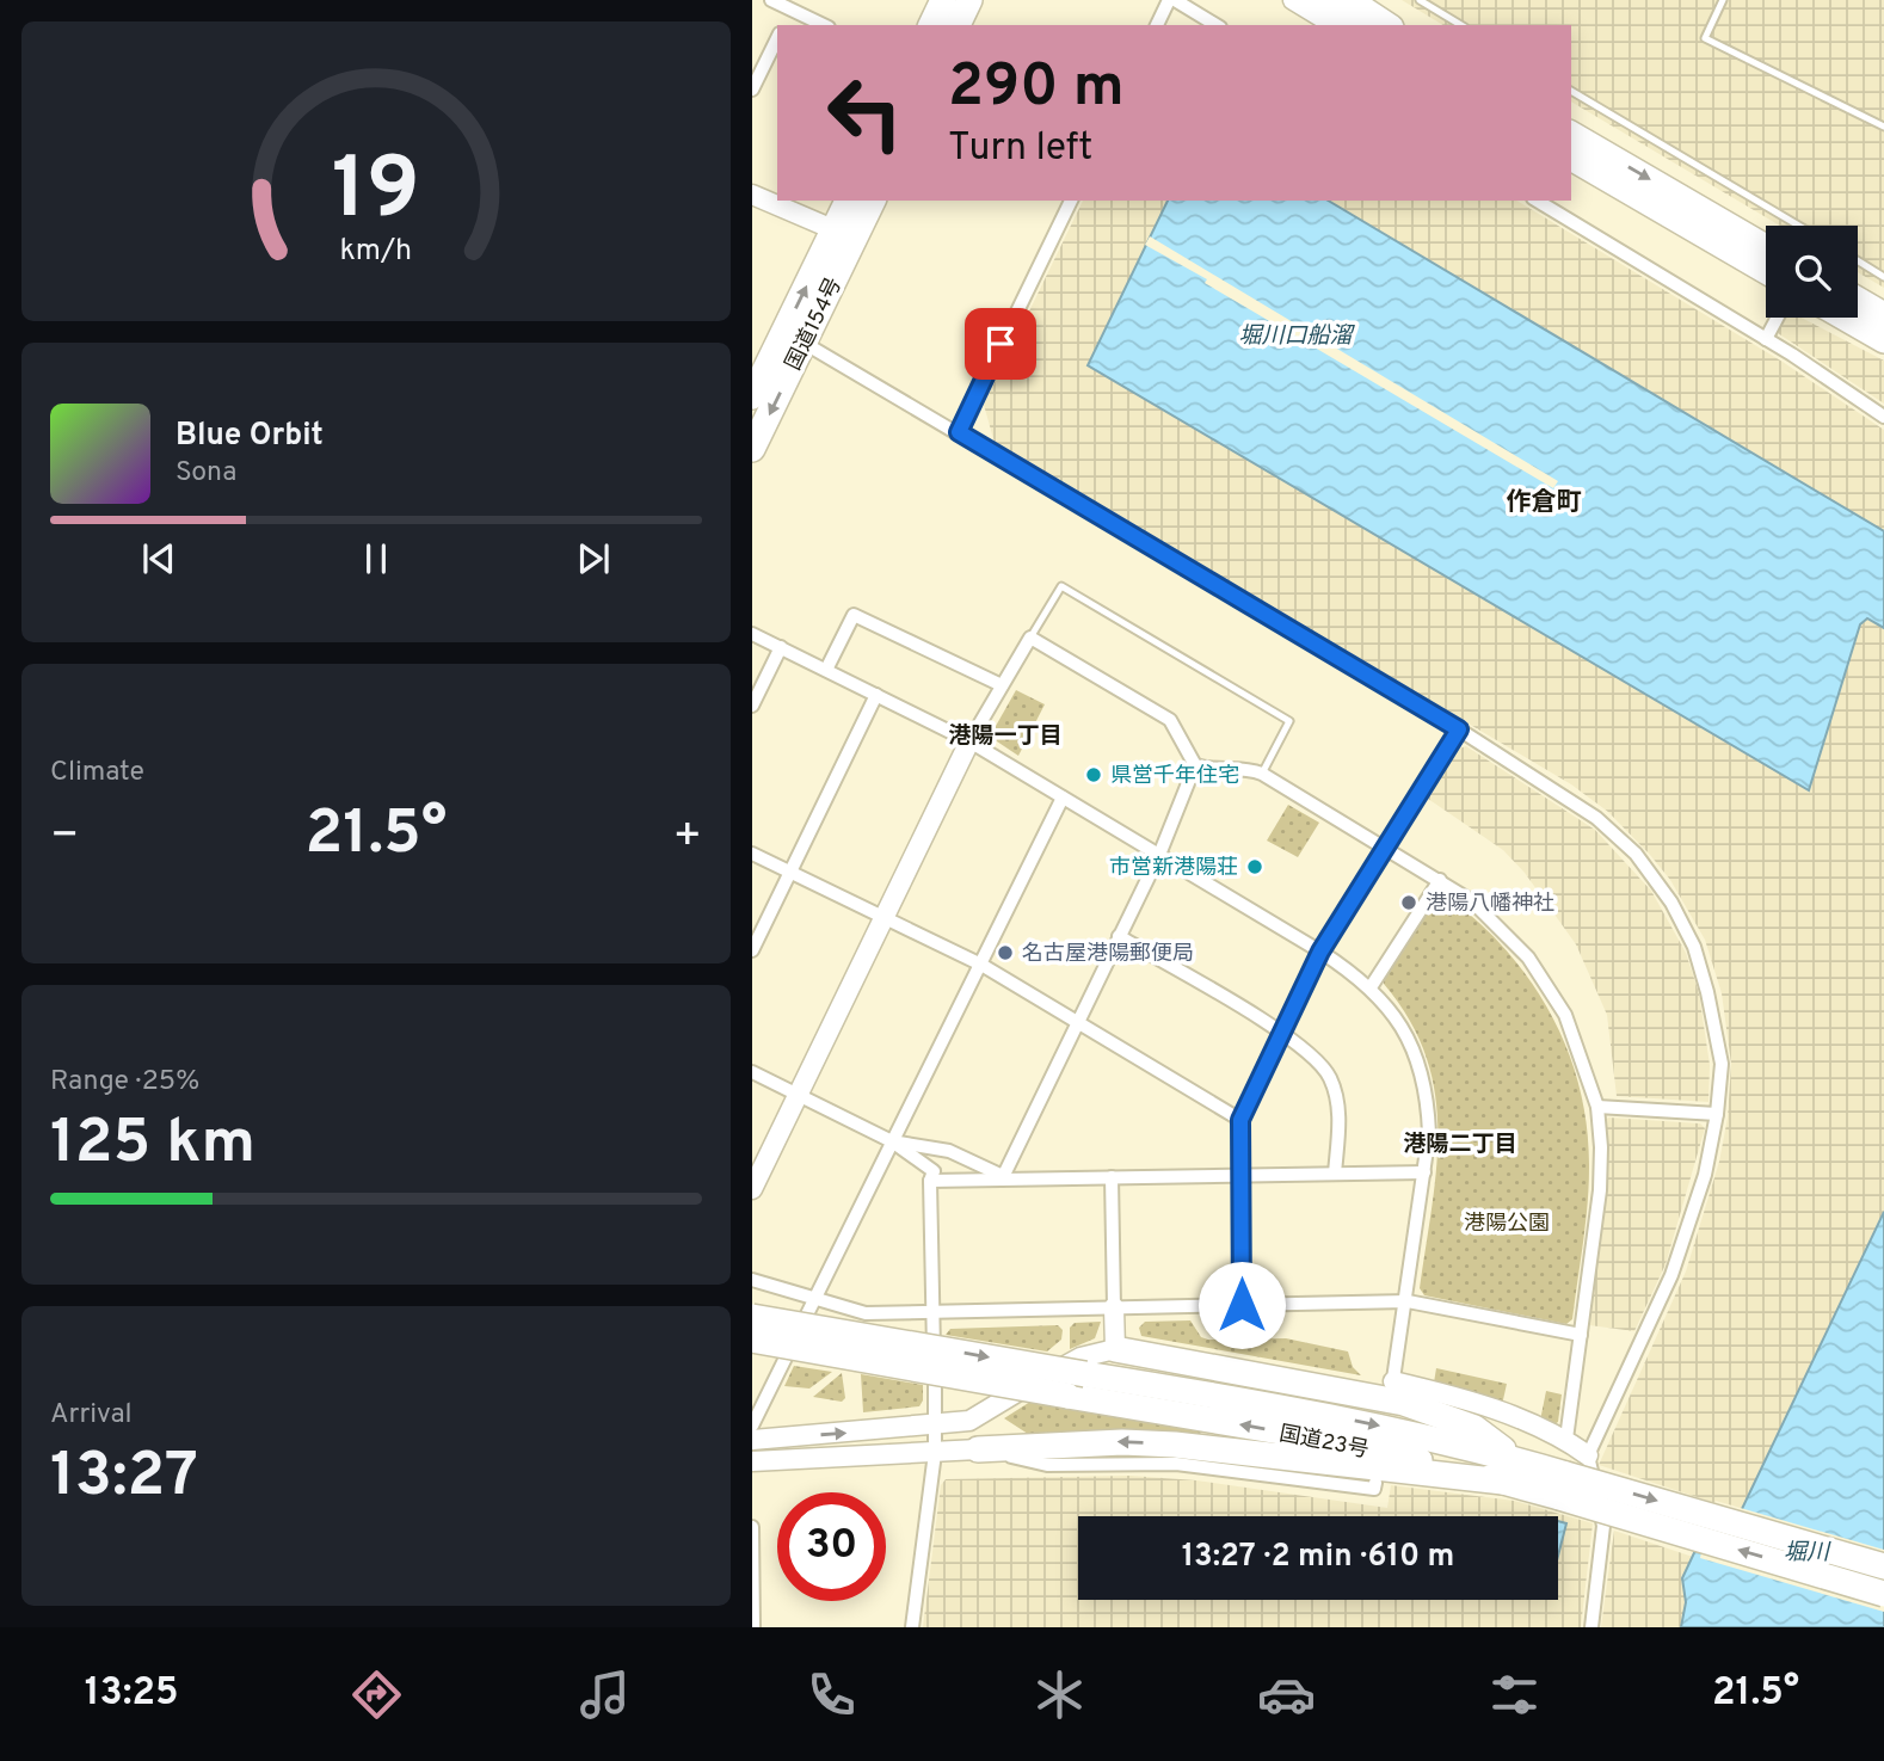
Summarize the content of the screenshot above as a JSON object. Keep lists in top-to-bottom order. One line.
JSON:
{"streets":{"highway":["国道154号","国道23号"]},"districts":["作倉町","港陽一丁目","港陽二丁目"],"water":["堀川口船溜","堀川"],"parks":["港陽公園"],"places":["県営千年住宅","市営新港陽荘","港陽八幡神社","名古屋港陽郵便局"],"page":{"turn":["290 m","Turn left"],"song":["Blue Orbit","Sona"],"tile":["Climate",["Range · 25%","125 km"],["Arrival","13:27"]],"heat":["−","21.5°","+"],"limit":"30","trip":"13:27 · 2 min · 610 m","tabs":["13:25","21.5°"],"gauge":["19","km/h"]}}
